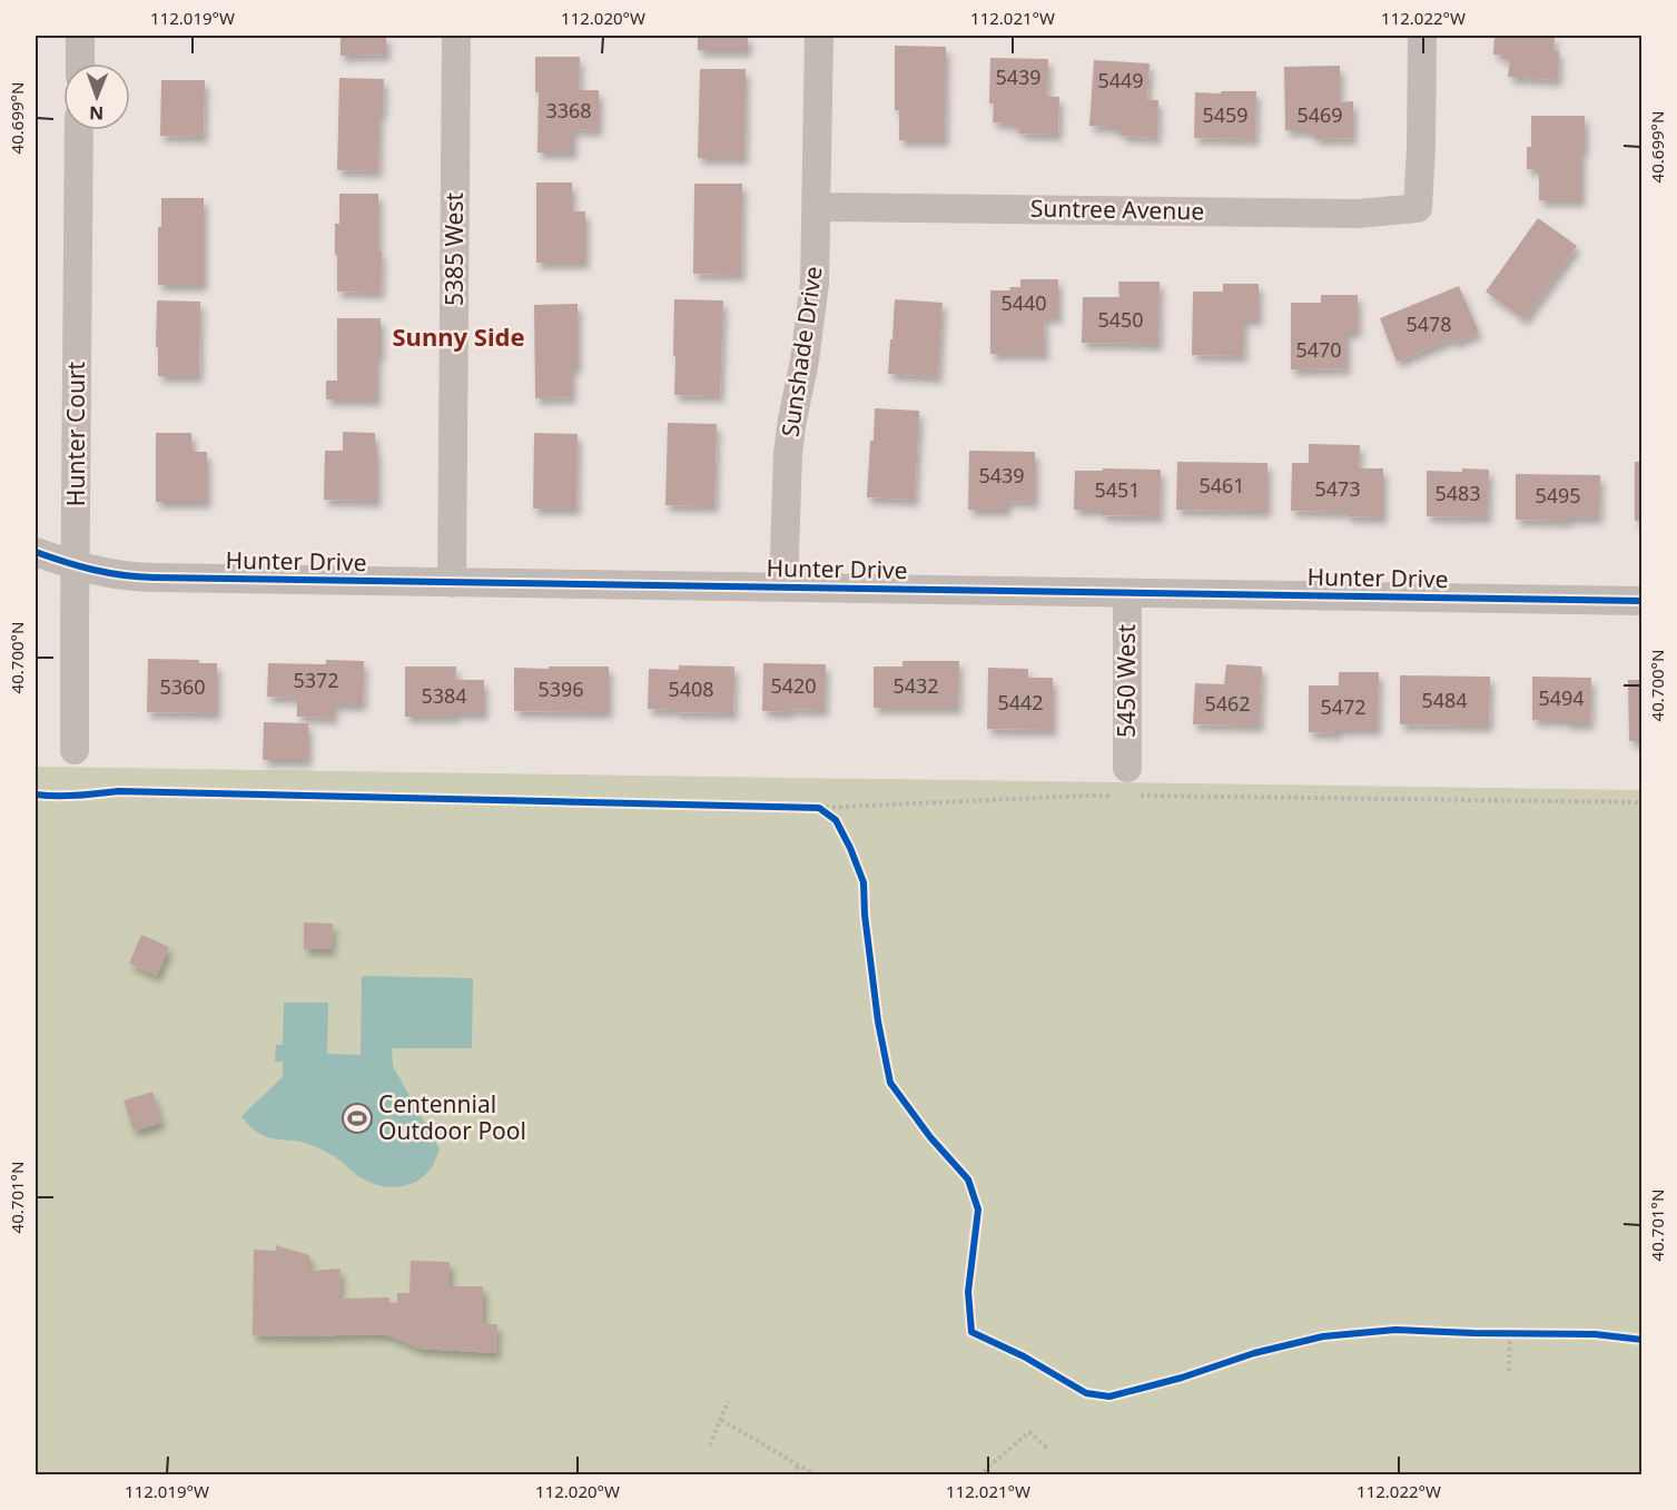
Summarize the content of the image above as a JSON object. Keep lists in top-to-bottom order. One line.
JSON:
{"streets":{"street":["Suntree Avenue","5385 West","Sunshade Drive","Hunter Court","Hunter Drive","5450 West"]},"crossings":[["Suntree Avenue","Sunshade Drive"],["5385 West","Hunter Drive"],["Sunshade Drive","Hunter Drive"],["Hunter Court","Hunter Drive"],["Hunter Drive","5450 West"]],"districts":["Sunny Side"],"places":{"sports":["Centennial Outdoor Pool"]},"house_numbers":["5439","5449","3368","5459","5469","5440","5450","5478","5470","5439","5461","5473","5451","5483","5495","5372","5420","5432","5360","5396","5408","5384","5494","5484","5442","5462","5472"],"north":"bottom","coordinates":["112.019°W","112.020°W","112.021°W","112.022°W","40.699°N","40.700°N","40.701°N"]}
